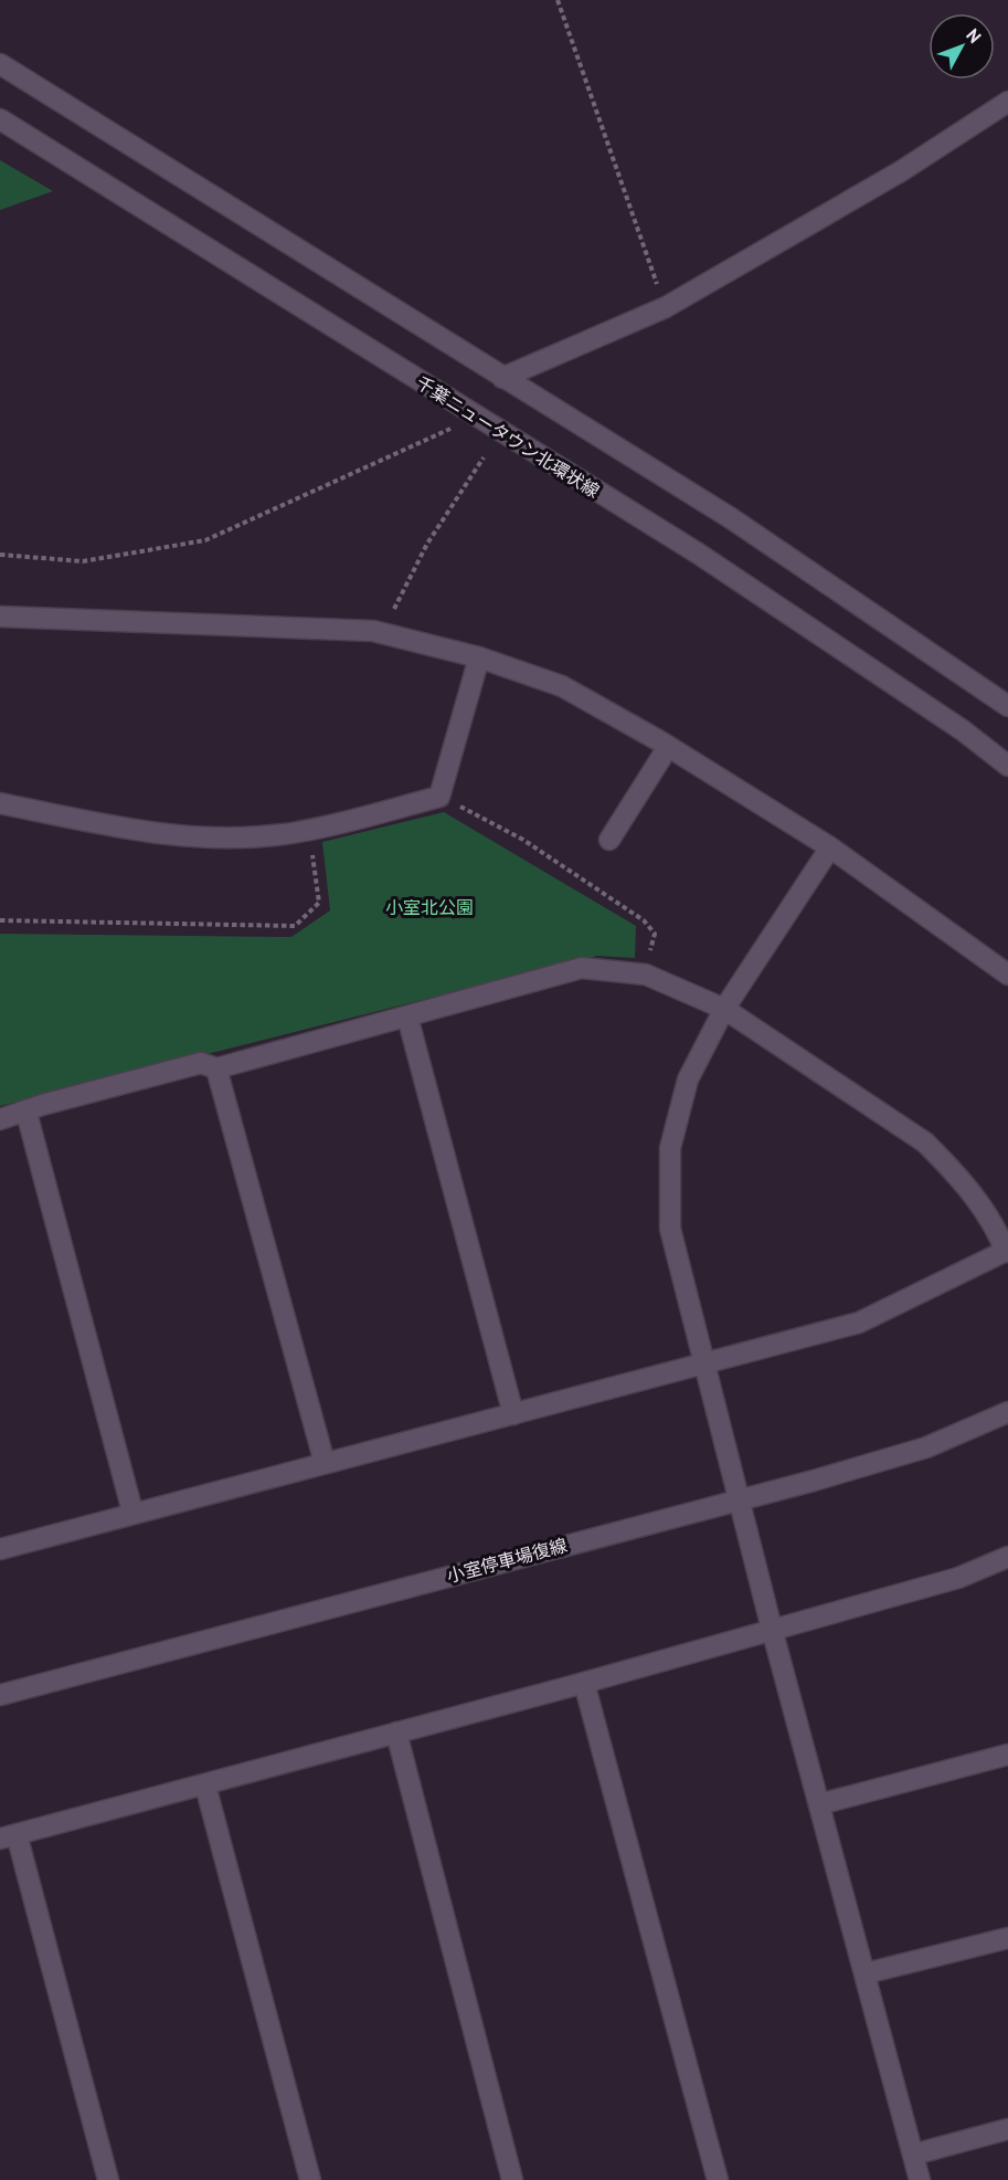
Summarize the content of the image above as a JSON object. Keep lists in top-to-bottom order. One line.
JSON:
{"streets":{"street":["千葉ニュータウン北環状線","小室停車場復線"]},"parks":["小室北公園"],"north":"top right"}
